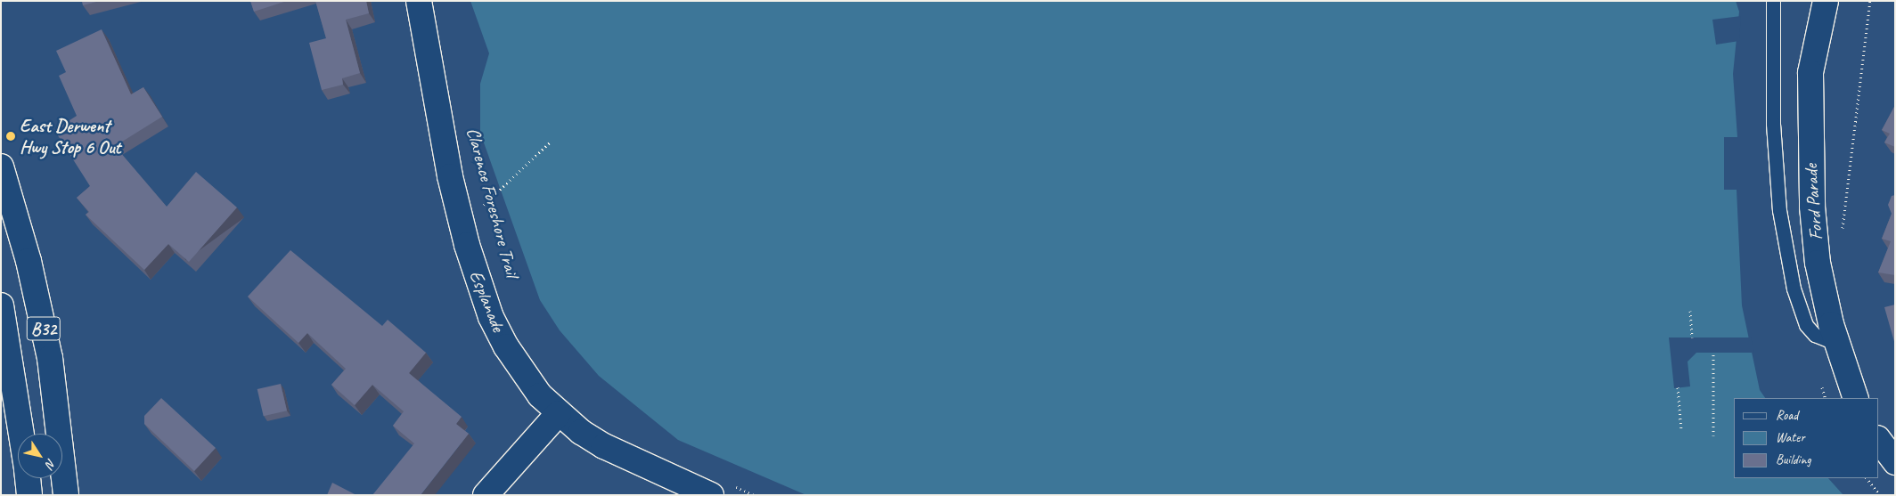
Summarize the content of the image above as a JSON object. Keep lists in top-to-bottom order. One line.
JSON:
{"streets":{"street":["Ford Parade","Esplanade","B32"]},"places":["East Derwent Hwy Stop 6 Out"],"legend":["Road","Water","Building"],"north":"bottom right"}
